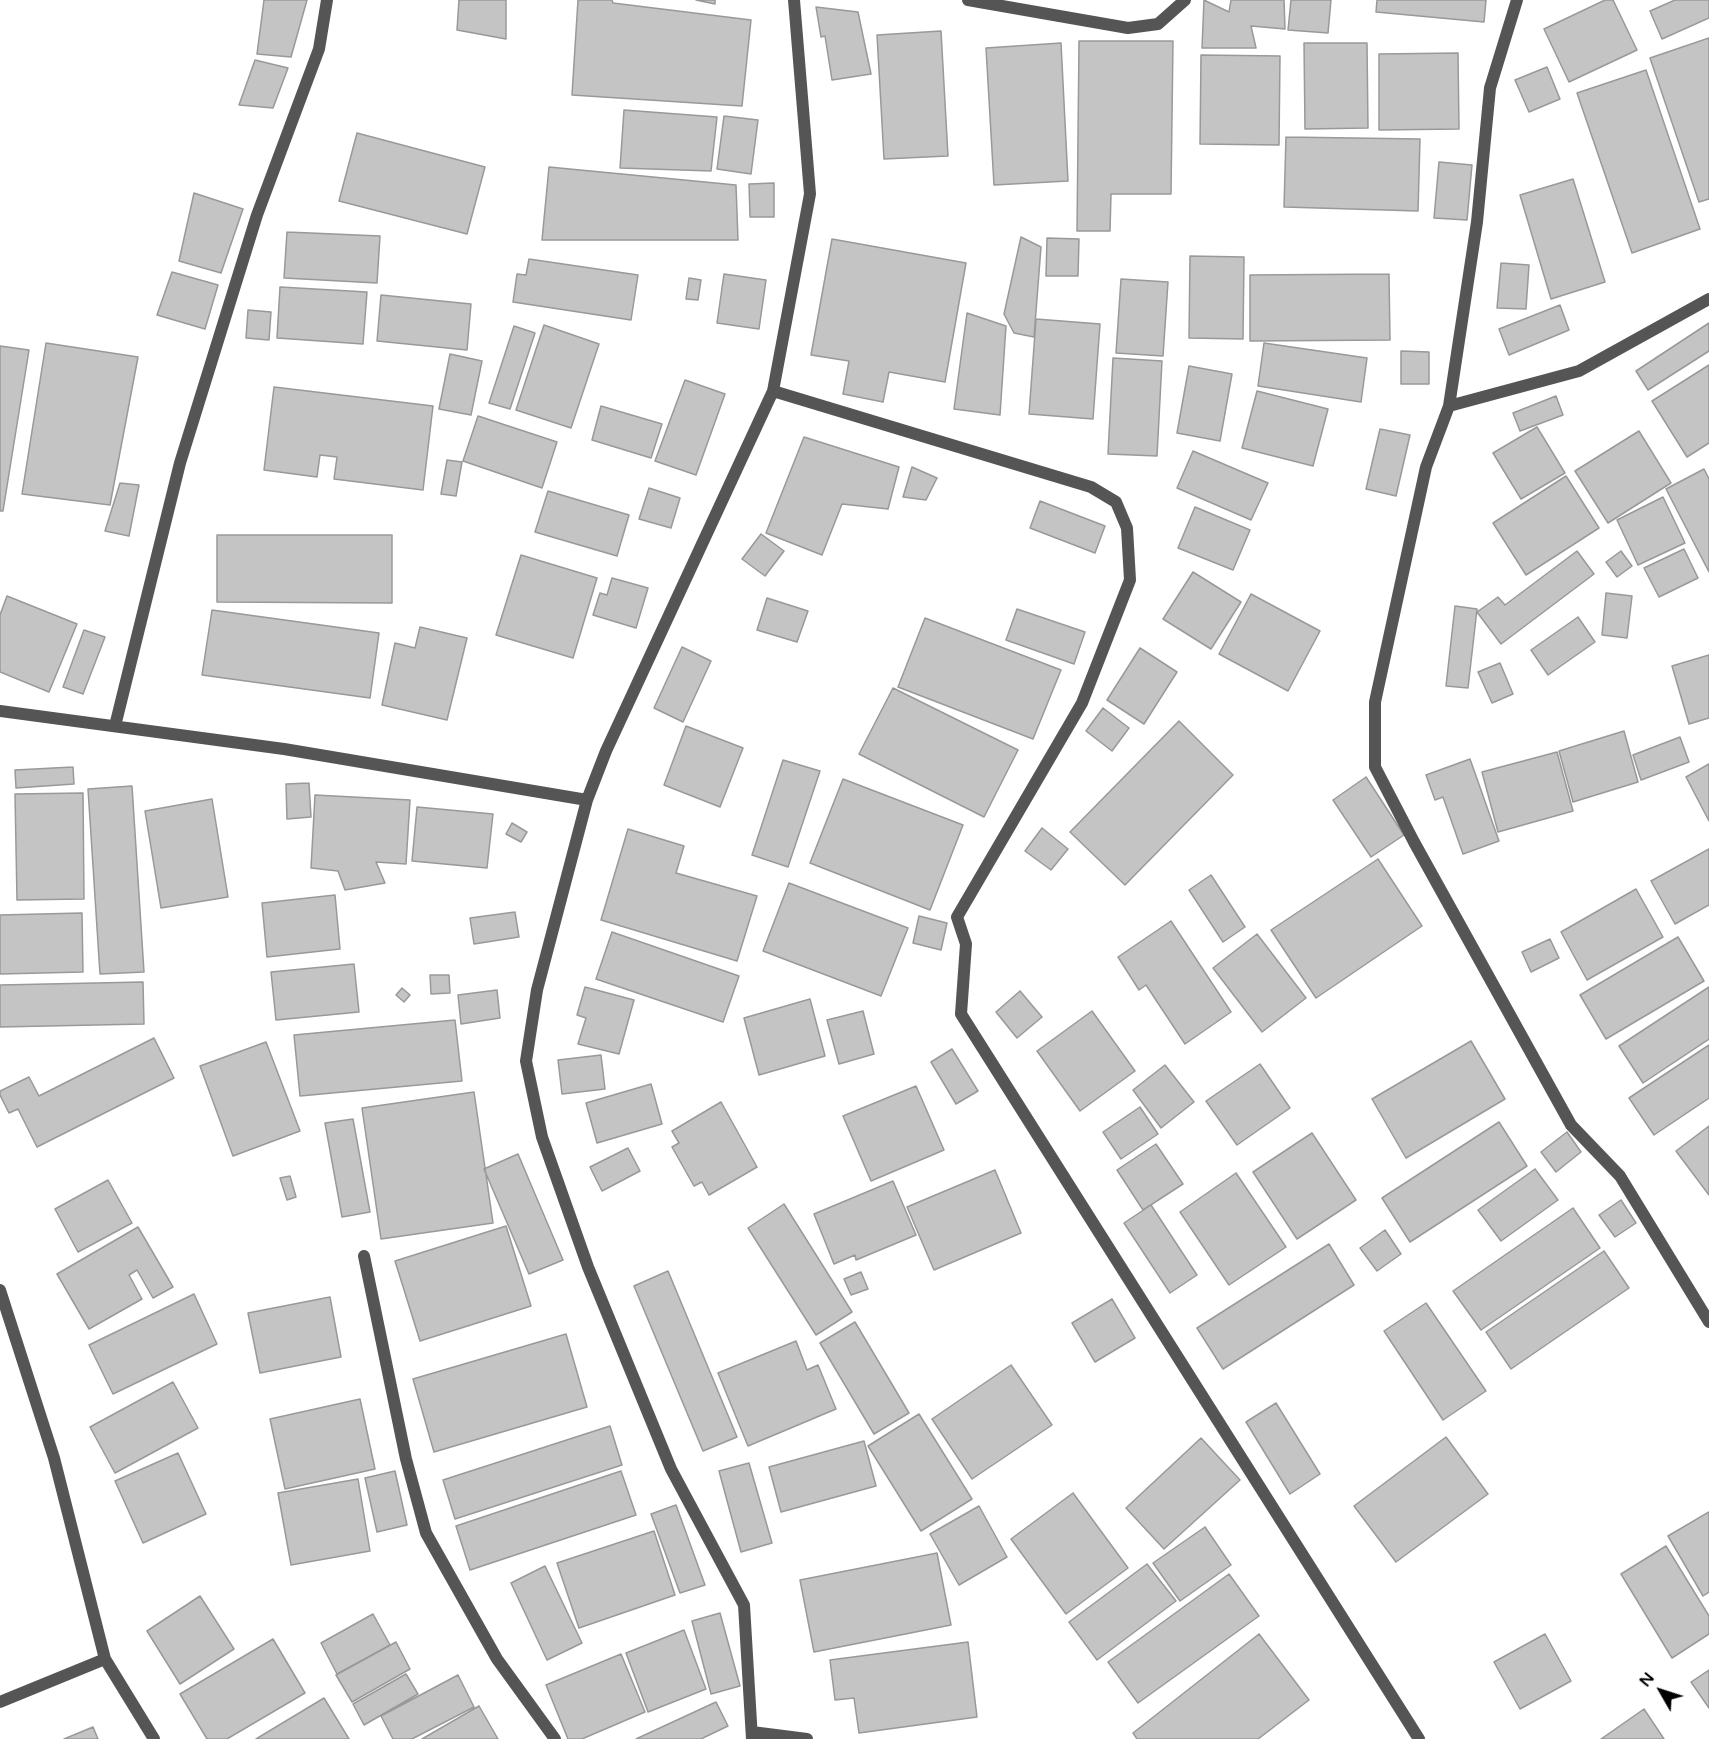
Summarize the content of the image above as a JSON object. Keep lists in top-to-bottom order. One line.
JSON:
{"north":"top left"}
